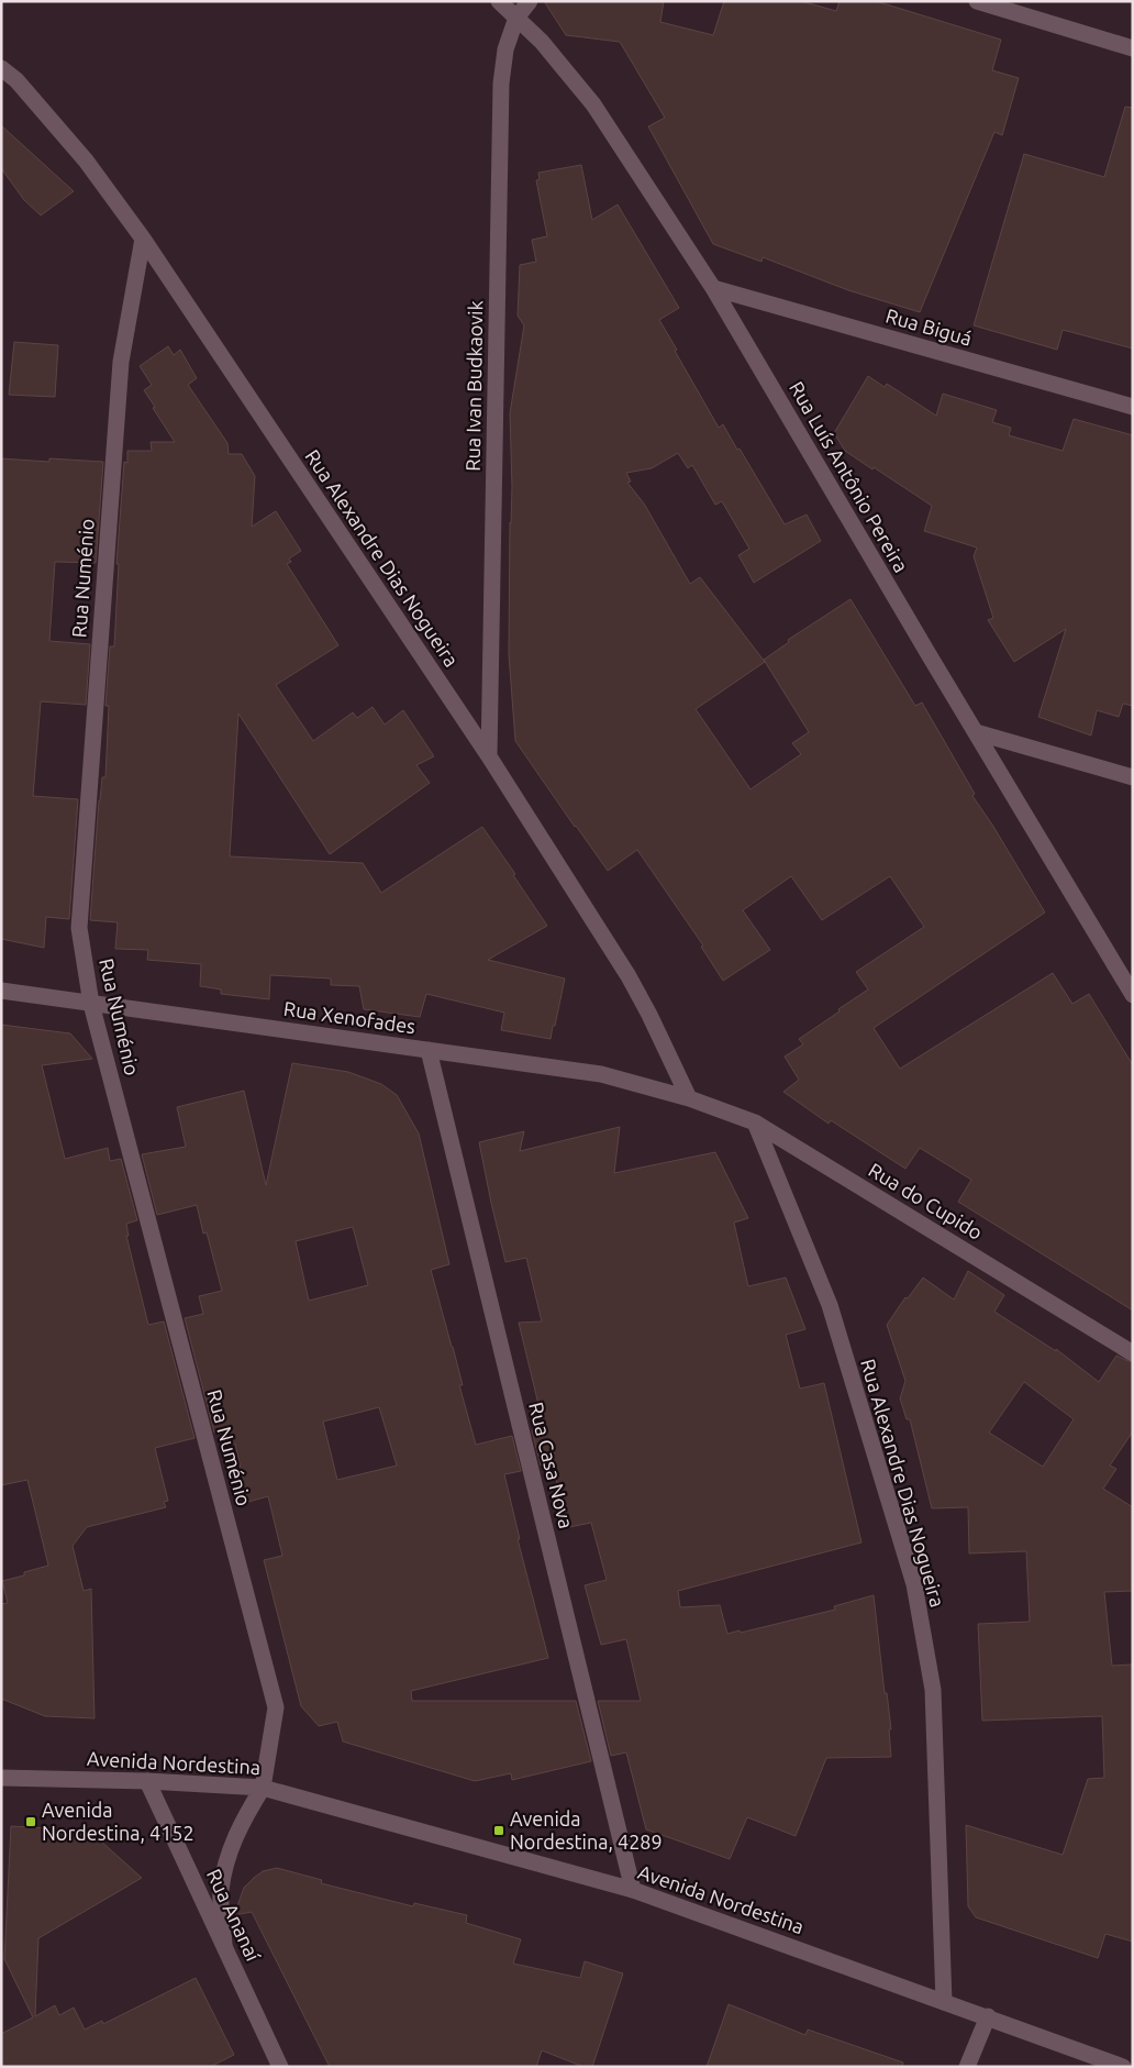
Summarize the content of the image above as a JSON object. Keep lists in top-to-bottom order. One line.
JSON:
{"streets":{"street":["Rua Biguá","Rua Ivan Budkaovik","Rua Luís Antônio Pereira","Rua Alexandre Dias Nogueira","Rua Numénio","Rua Xenofades","Rua do Cupido","Rua Casa Nova","Avenida Nordestina","Rua Ananaí"]},"crossings":[["Rua Biguá","Rua Luís Antônio Pereira"],["Rua Ivan Budkaovik","Rua Luís Antônio Pereira"],["Rua Ivan Budkaovik","Rua Alexandre Dias Nogueira"],["Rua Alexandre Dias Nogueira","Rua Numénio"],["Rua Alexandre Dias Nogueira","Rua Xenofades"],["Rua Alexandre Dias Nogueira","Rua do Cupido"],["Rua Alexandre Dias Nogueira","Avenida Nordestina"],["Rua Numénio","Rua Xenofades"],["Rua Numénio","Avenida Nordestina"],["Rua Numénio","Rua Ananaí"],["Rua Xenofades","Rua do Cupido"],["Rua Xenofades","Rua Casa Nova"],["Rua Casa Nova","Avenida Nordestina"],["Avenida Nordestina","Rua Ananaí"]],"places":{"transit":["Avenida Nordestina, 4152","Avenida Nordestina, 4289"]}}
